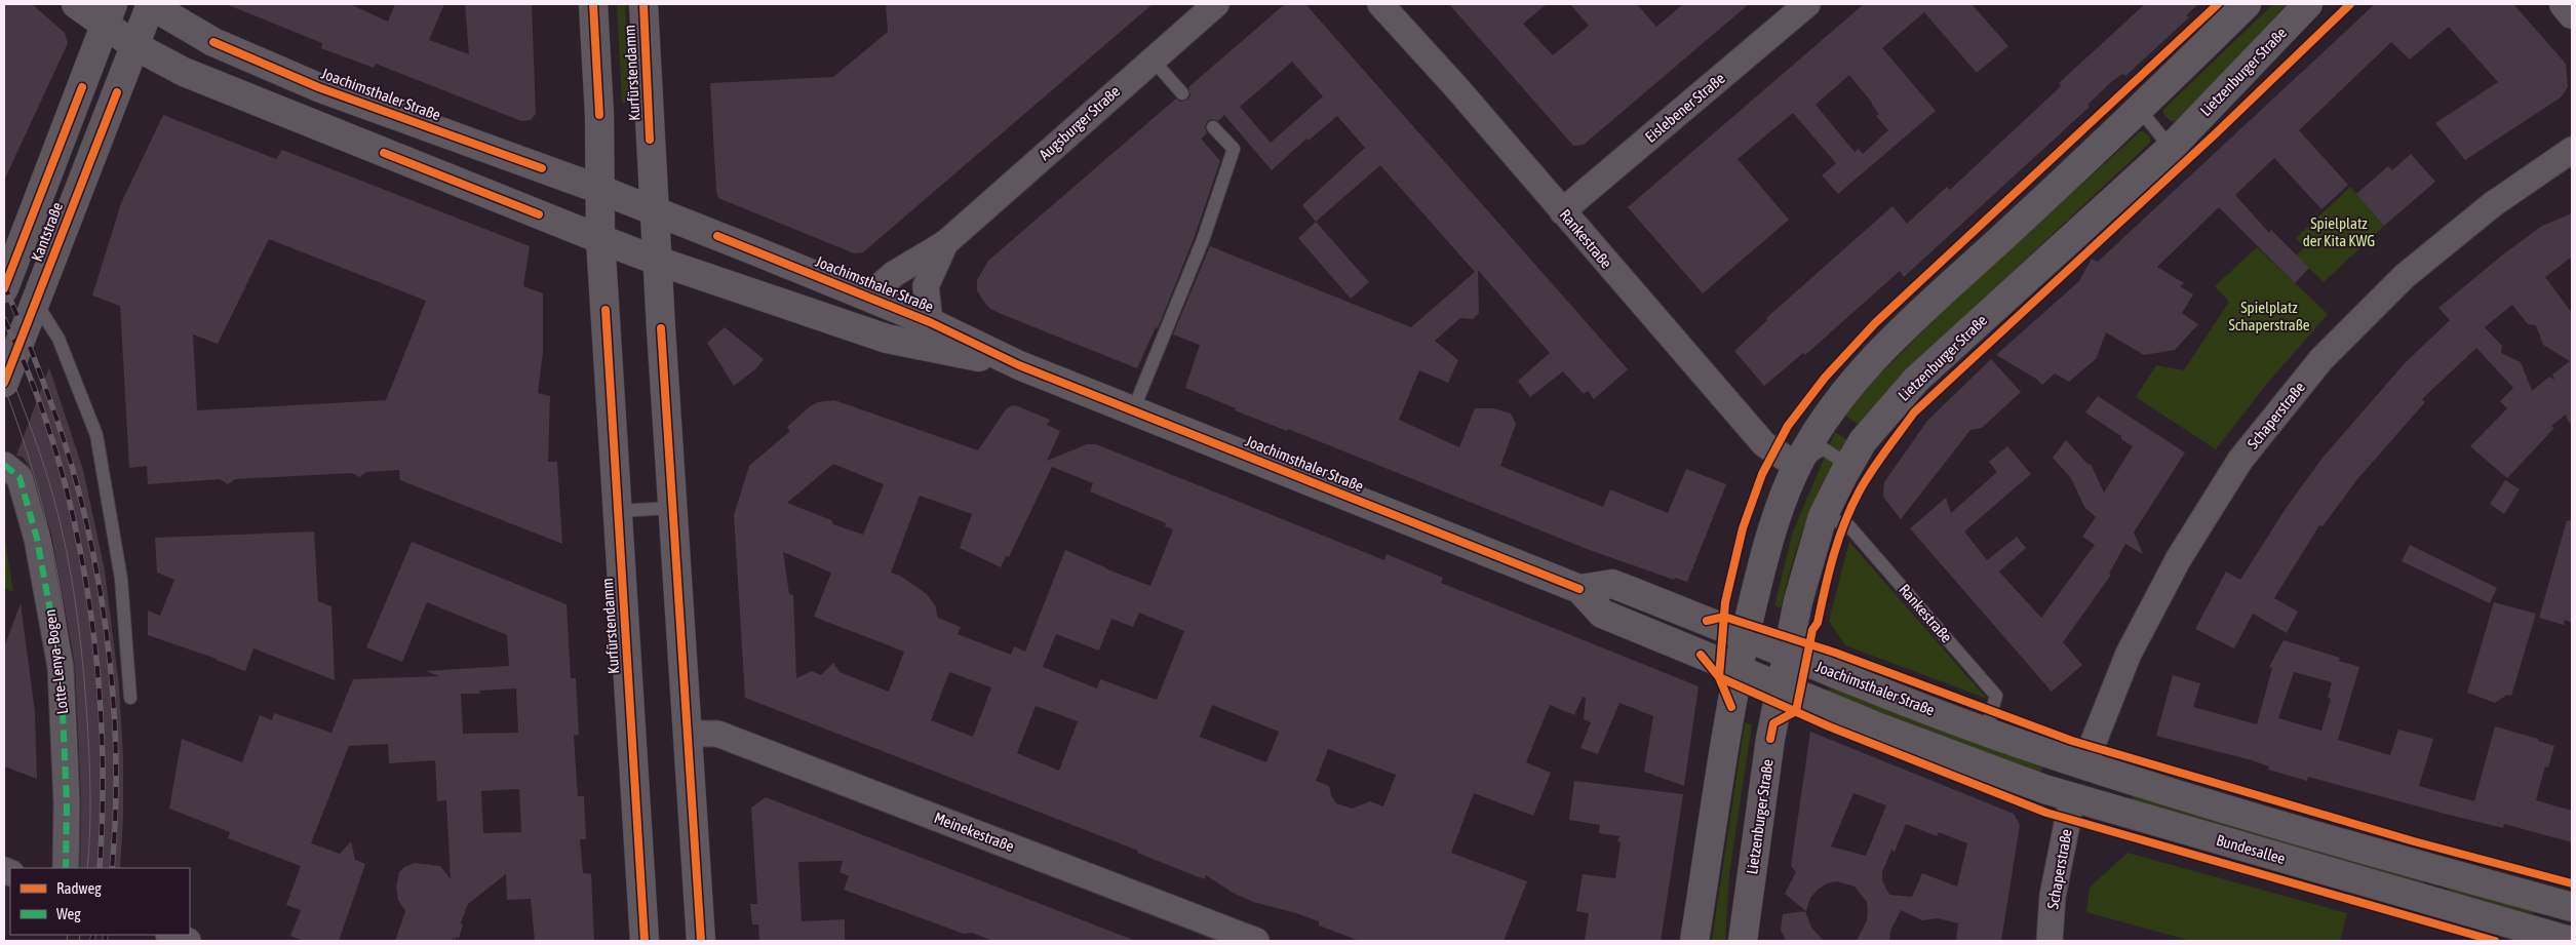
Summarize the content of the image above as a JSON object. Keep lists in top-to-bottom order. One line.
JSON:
{"streets":{"main road":["Lietzenburger Straße","Kurfürstendamm","Joachimsthaler Straße","Kantstraße","Bundesallee"],"street":["Eislebener Straße","Augsburger Straße","Rankestraße","Schaperstraße","Lotte-Lenya-Bogen","Meinekestraße"]},"crossings":[["Lietzenburger Straße","Joachimsthaler Straße"],["Lietzenburger Straße","Rankestraße"],["Kurfürstendamm","Joachimsthaler Straße"],["Kurfürstendamm","Meinekestraße"],["Joachimsthaler Straße","Augsburger Straße"],["Joachimsthaler Straße","Kantstraße"],["Joachimsthaler Straße","Rankestraße"],["Joachimsthaler Straße","Schaperstraße"],["Joachimsthaler Straße","Bundesallee"],["Eislebener Straße","Rankestraße"],["Schaperstraße","Bundesallee"]],"parks":["Spielplatz der Kita KWG","Spielplatz Schaperstraße"],"legend":["Radweg","Weg"]}
